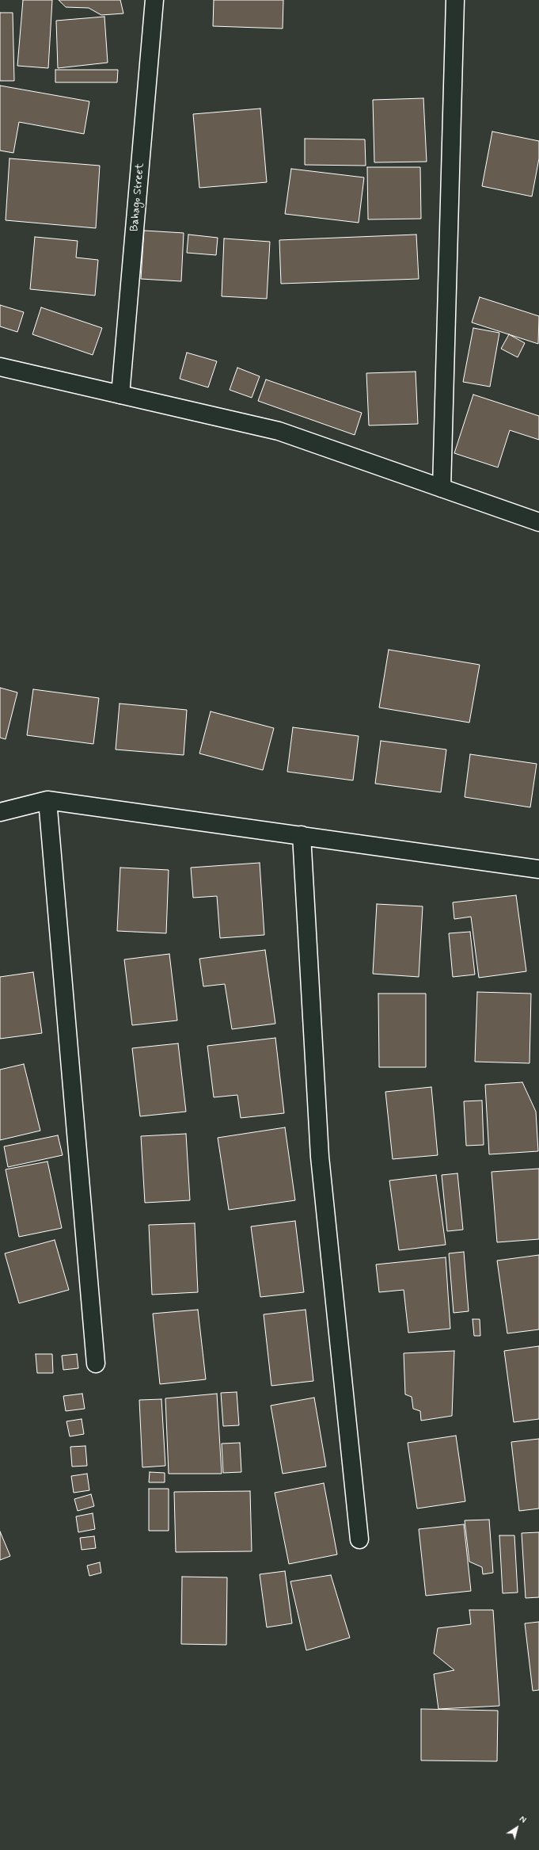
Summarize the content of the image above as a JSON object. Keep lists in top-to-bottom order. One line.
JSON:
{"streets":{"street":["Bahago Street"]},"north":"top right"}
